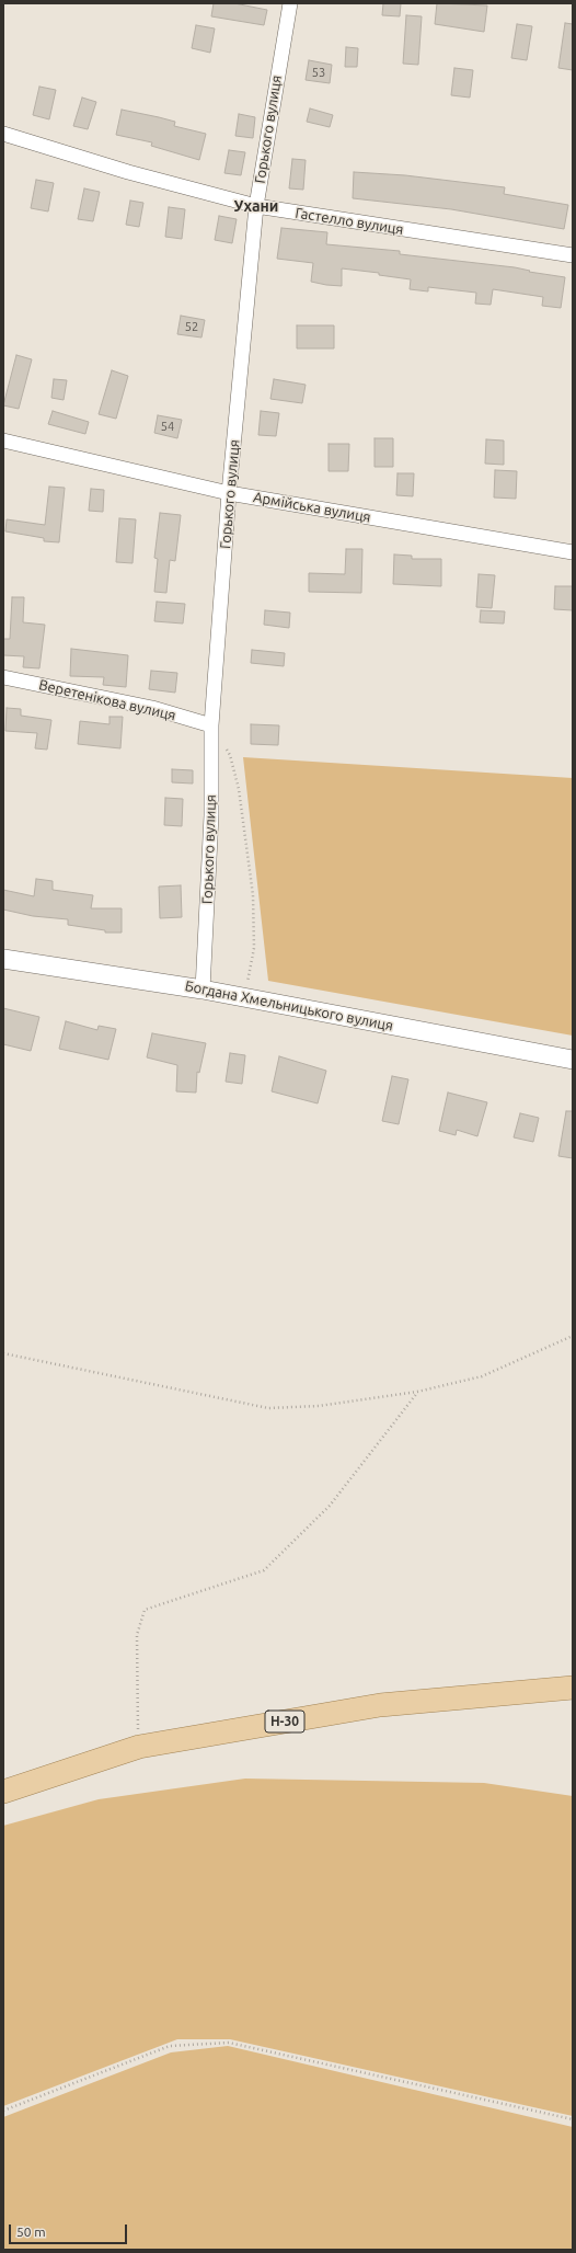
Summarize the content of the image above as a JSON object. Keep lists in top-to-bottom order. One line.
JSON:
{"streets":{"main road":["Н-30"],"street":["Горького вулиця","Гастелло вулиця","Армійська вулиця","Веретенікова вулиця","Богдана Хмельницького вулиця"]},"crossings":[["Горького вулиця","Гастелло вулиця"],["Горького вулиця","Армійська вулиця"],["Горького вулиця","Веретенікова вулиця"],["Горького вулиця","Богдана Хмельницького вулиця"]],"districts":["Ухани"],"house_numbers":["53","52","54"],"scale_bar":"50 m"}
